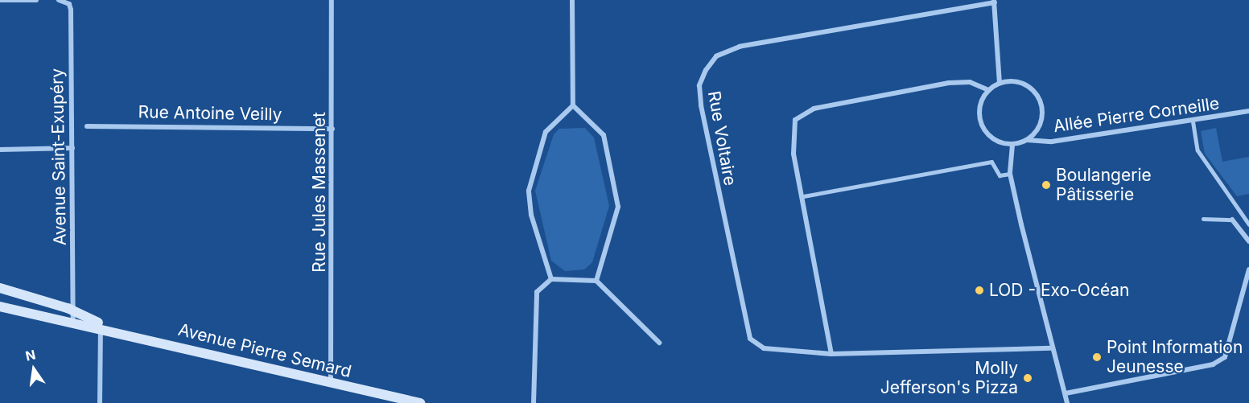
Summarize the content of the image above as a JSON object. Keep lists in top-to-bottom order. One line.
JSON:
{"streets":{"main road":["Avenue Pierre Semard"],"street":["Rue Antoine Veilly","Allée Pierre Corneille","Rue Voltaire","Avenue Saint-Exupéry","Rue Jules Massenet"]},"crossings":[["Rue Antoine Veilly","Rue Jules Massenet"],["Avenue Saint-Exupéry","Avenue Pierre Semard"],["Rue Jules Massenet","Avenue Pierre Semard"]],"places":["Boulangerie Pâtisserie","LOD - Exo-Océan","Point Information Jeunesse","Molly Jefferson's Pizza"],"north":"top"}
